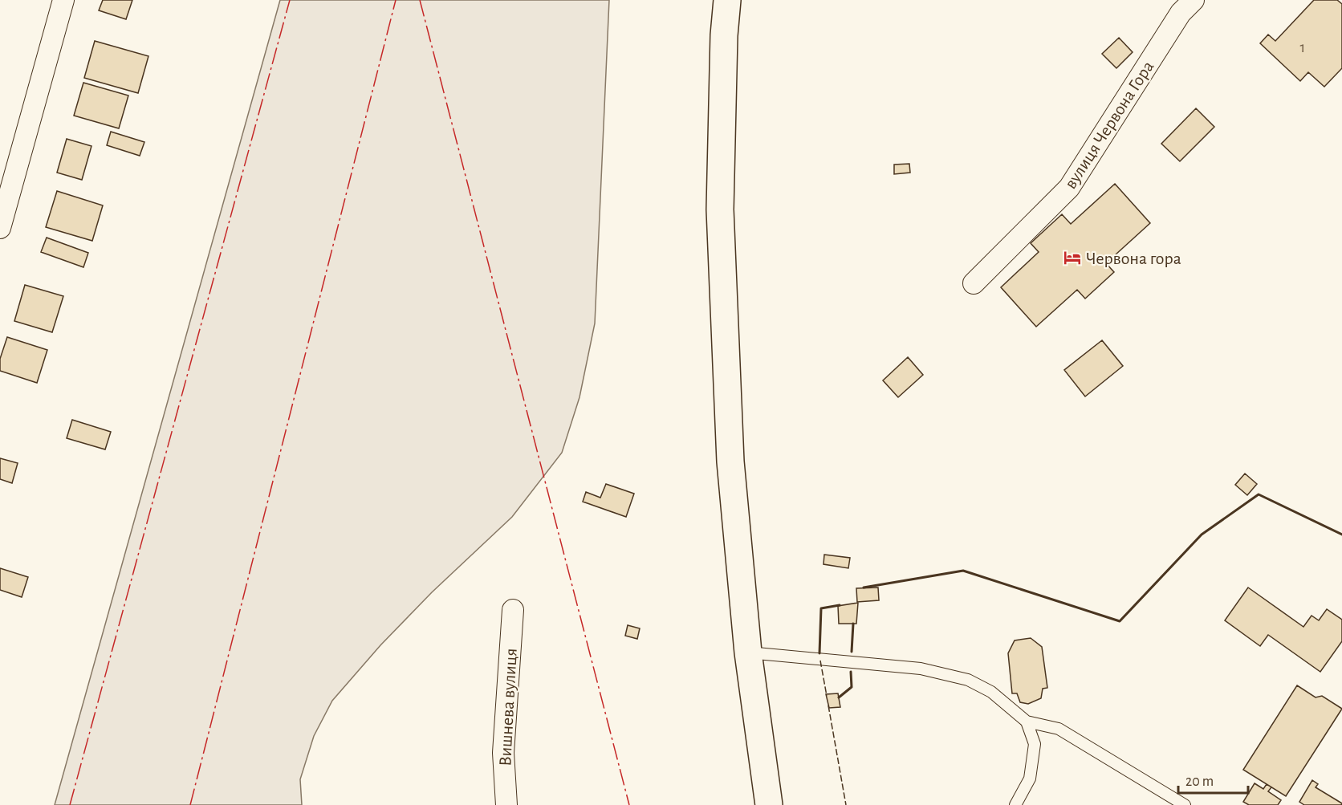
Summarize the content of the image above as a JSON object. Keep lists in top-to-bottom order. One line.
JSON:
{"streets":{"street":["вулиця Червона Гора","Вишнева вулиця"]},"places":{"hotel":["Червона гора"]},"house_numbers":["1"],"scale_bar":"20 m"}
